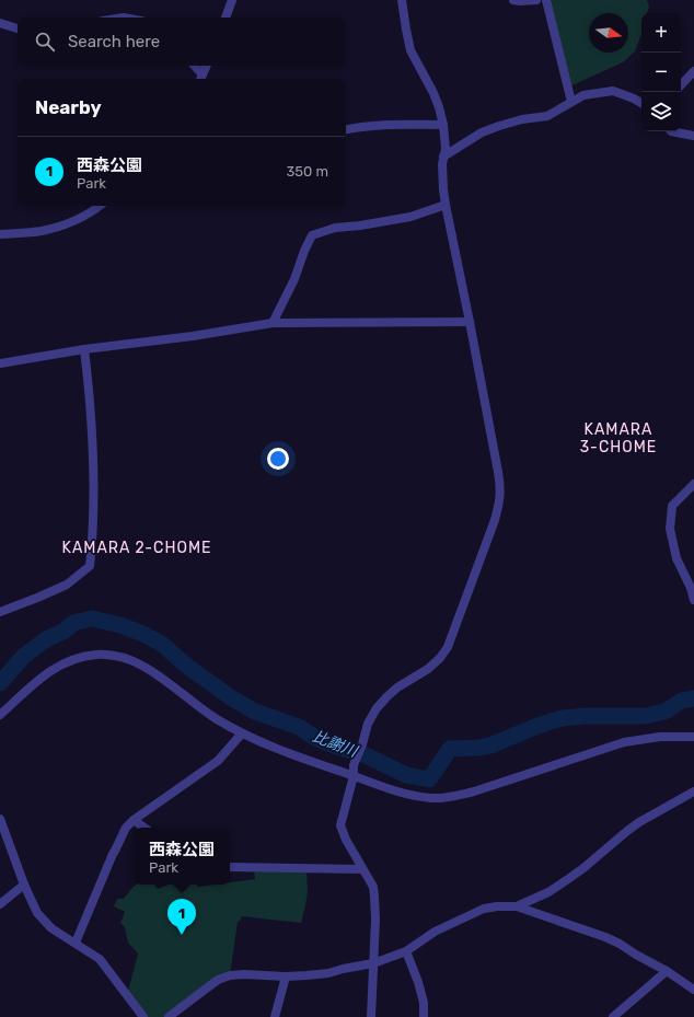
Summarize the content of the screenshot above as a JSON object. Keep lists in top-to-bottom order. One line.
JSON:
{"districts":["KAMARA 3-CHOME","KAMARA 2-CHOME"],"water":["比謝川"],"north":"right","page":{"map_buttons":["+","−"],"search":"Search here","heading":"Nearby","list":[{"mark":"1","name":"西森公園","note":"Park","value":"350 m"}],"popup":["西森公園","Park"],"pins":"1"}}
